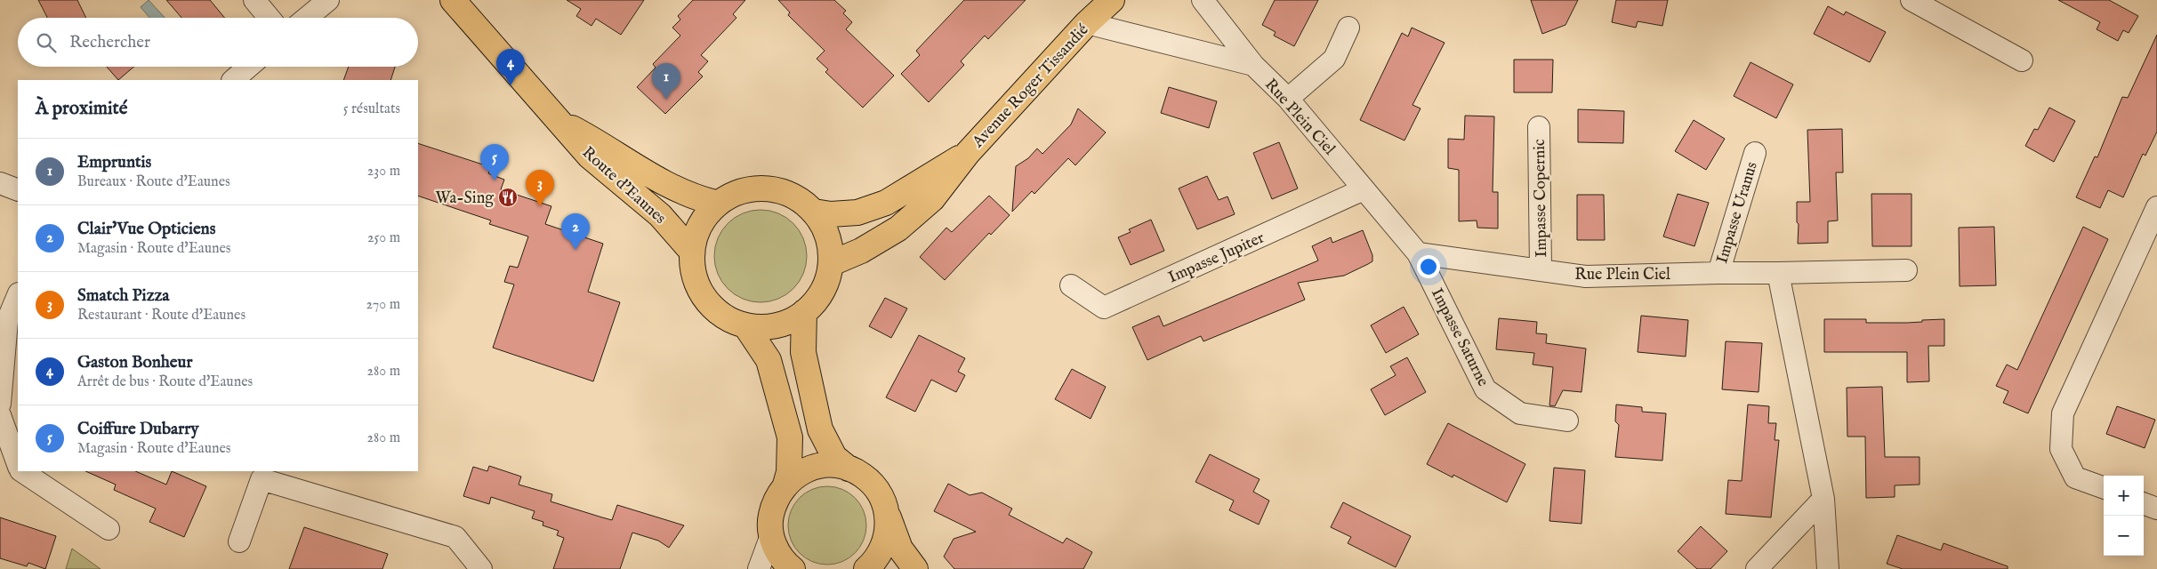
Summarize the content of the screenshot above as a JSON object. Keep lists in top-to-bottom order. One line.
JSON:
{"streets":{"main road":["Avenue Roger Tissandié","Route d'Eaunes"],"street":["Rue Plein Ciel","Impasse Copernic","Impasse Uranus","Impasse Jupiter","Impasse Saturne"]},"crossings":[["Avenue Roger Tissandié","Rue Plein Ciel"],["Avenue Roger Tissandié","Route d'Eaunes"],["Rue Plein Ciel","Impasse Copernic"],["Rue Plein Ciel","Impasse Uranus"],["Rue Plein Ciel","Impasse Jupiter"],["Rue Plein Ciel","Impasse Saturne"]],"places":{"restaurant":["Wa-Sing"]},"page":{"search":"Rechercher","pins":["4","1","5","3","2"],"heading":["À proximité","5 résultats"],"list":[{"mark":"1","name":"Empruntis","note":"Bureaux · Route d'Eaunes","value":"230 m"},{"mark":"2","name":"Clair'Vue Opticiens","note":"Magasin · Route d'Eaunes","value":"250 m"},{"mark":"3","name":"Smatch Pizza","note":"Restaurant · Route d'Eaunes","value":"270 m"},{"mark":"4","name":"Gaston Bonheur","note":"Arrêt de bus · Route d'Eaunes","value":"280 m"},{"mark":"5","name":"Coiffure Dubarry","note":"Magasin · Route d'Eaunes","value":"280 m"}],"map_buttons":["+","−"]}}
